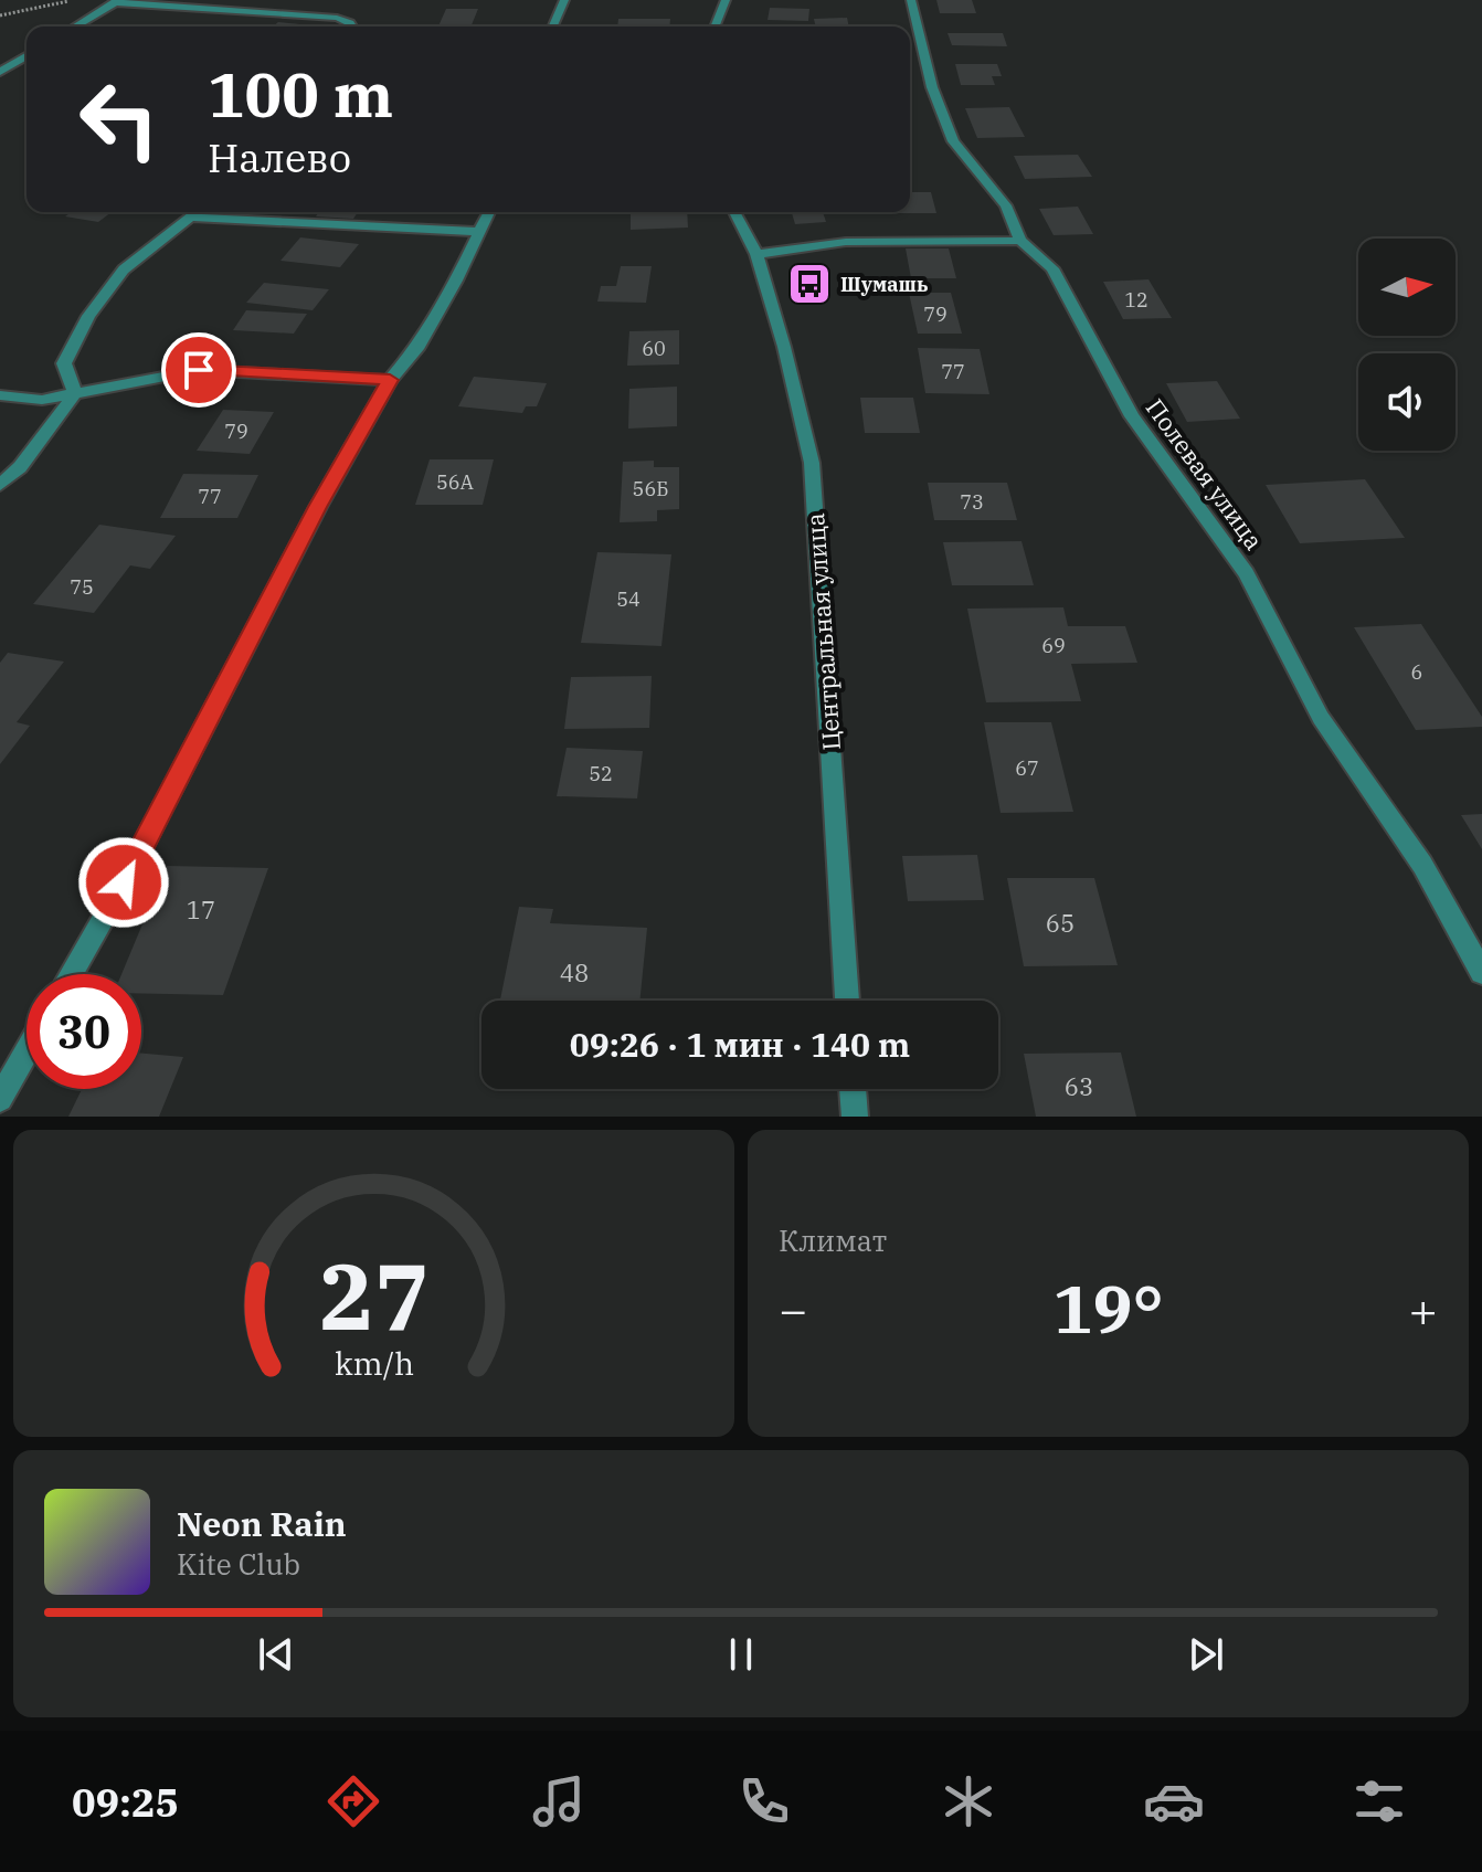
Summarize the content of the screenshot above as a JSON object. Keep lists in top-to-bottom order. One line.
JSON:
{"streets":{"street":["Полевая улица","Центральная улица"]},"places":{"bus stop":["Шумашь"]},"house_numbers":["12","79","60","77","79","56А","56Б","77","73","75","54","69","6","67","52","17","65","48","63"],"north":"right","page":{"turn":["100 m","Налево"],"limit":"30","trip":"09:26 · 1 мин · 140 m","tile":"Климат","heat":["−","19°","+"],"song":["Neon Rain","Kite Club"],"tabs":"09:25","gauge":["27","km/h"]}}
